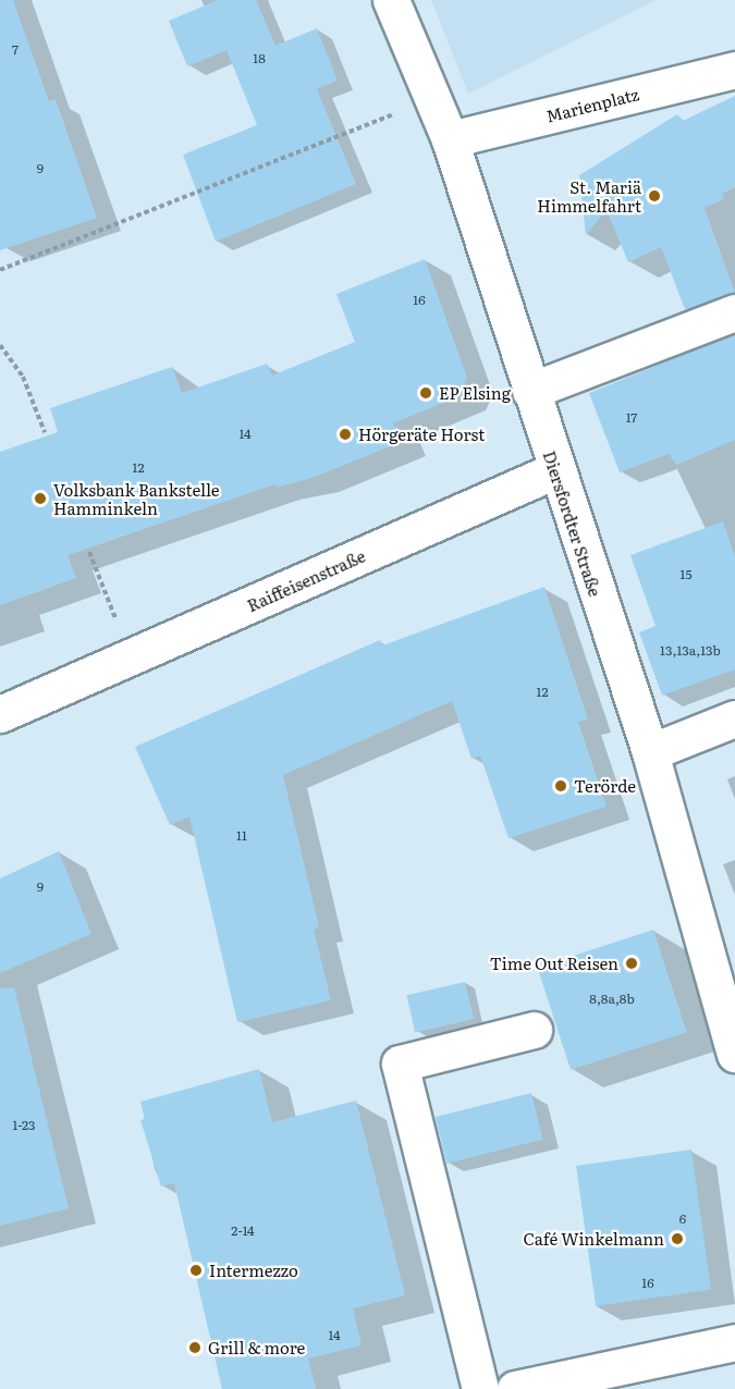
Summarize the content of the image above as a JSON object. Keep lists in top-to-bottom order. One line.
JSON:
{"streets":{"street":["Marienplatz","Diersfordter Straße","Raiffeisenstraße"]},"crossings":[["Marienplatz","Diersfordter Straße"],["Diersfordter Straße","Raiffeisenstraße"]],"places":["St. Mariä Himmelfahrt","EP Elsing","Hörgeräte Horst","Volksbank Bankstelle Hamminkeln","Terörde","Time Out Reisen","Café Winkelmann","Intermezzo","Grill & more"],"house_numbers":["7","18","9","16","17","14","12","15","13,13a,13b","12","11","9","8,8a,8b","1-23","6","2-14","16","14"]}
